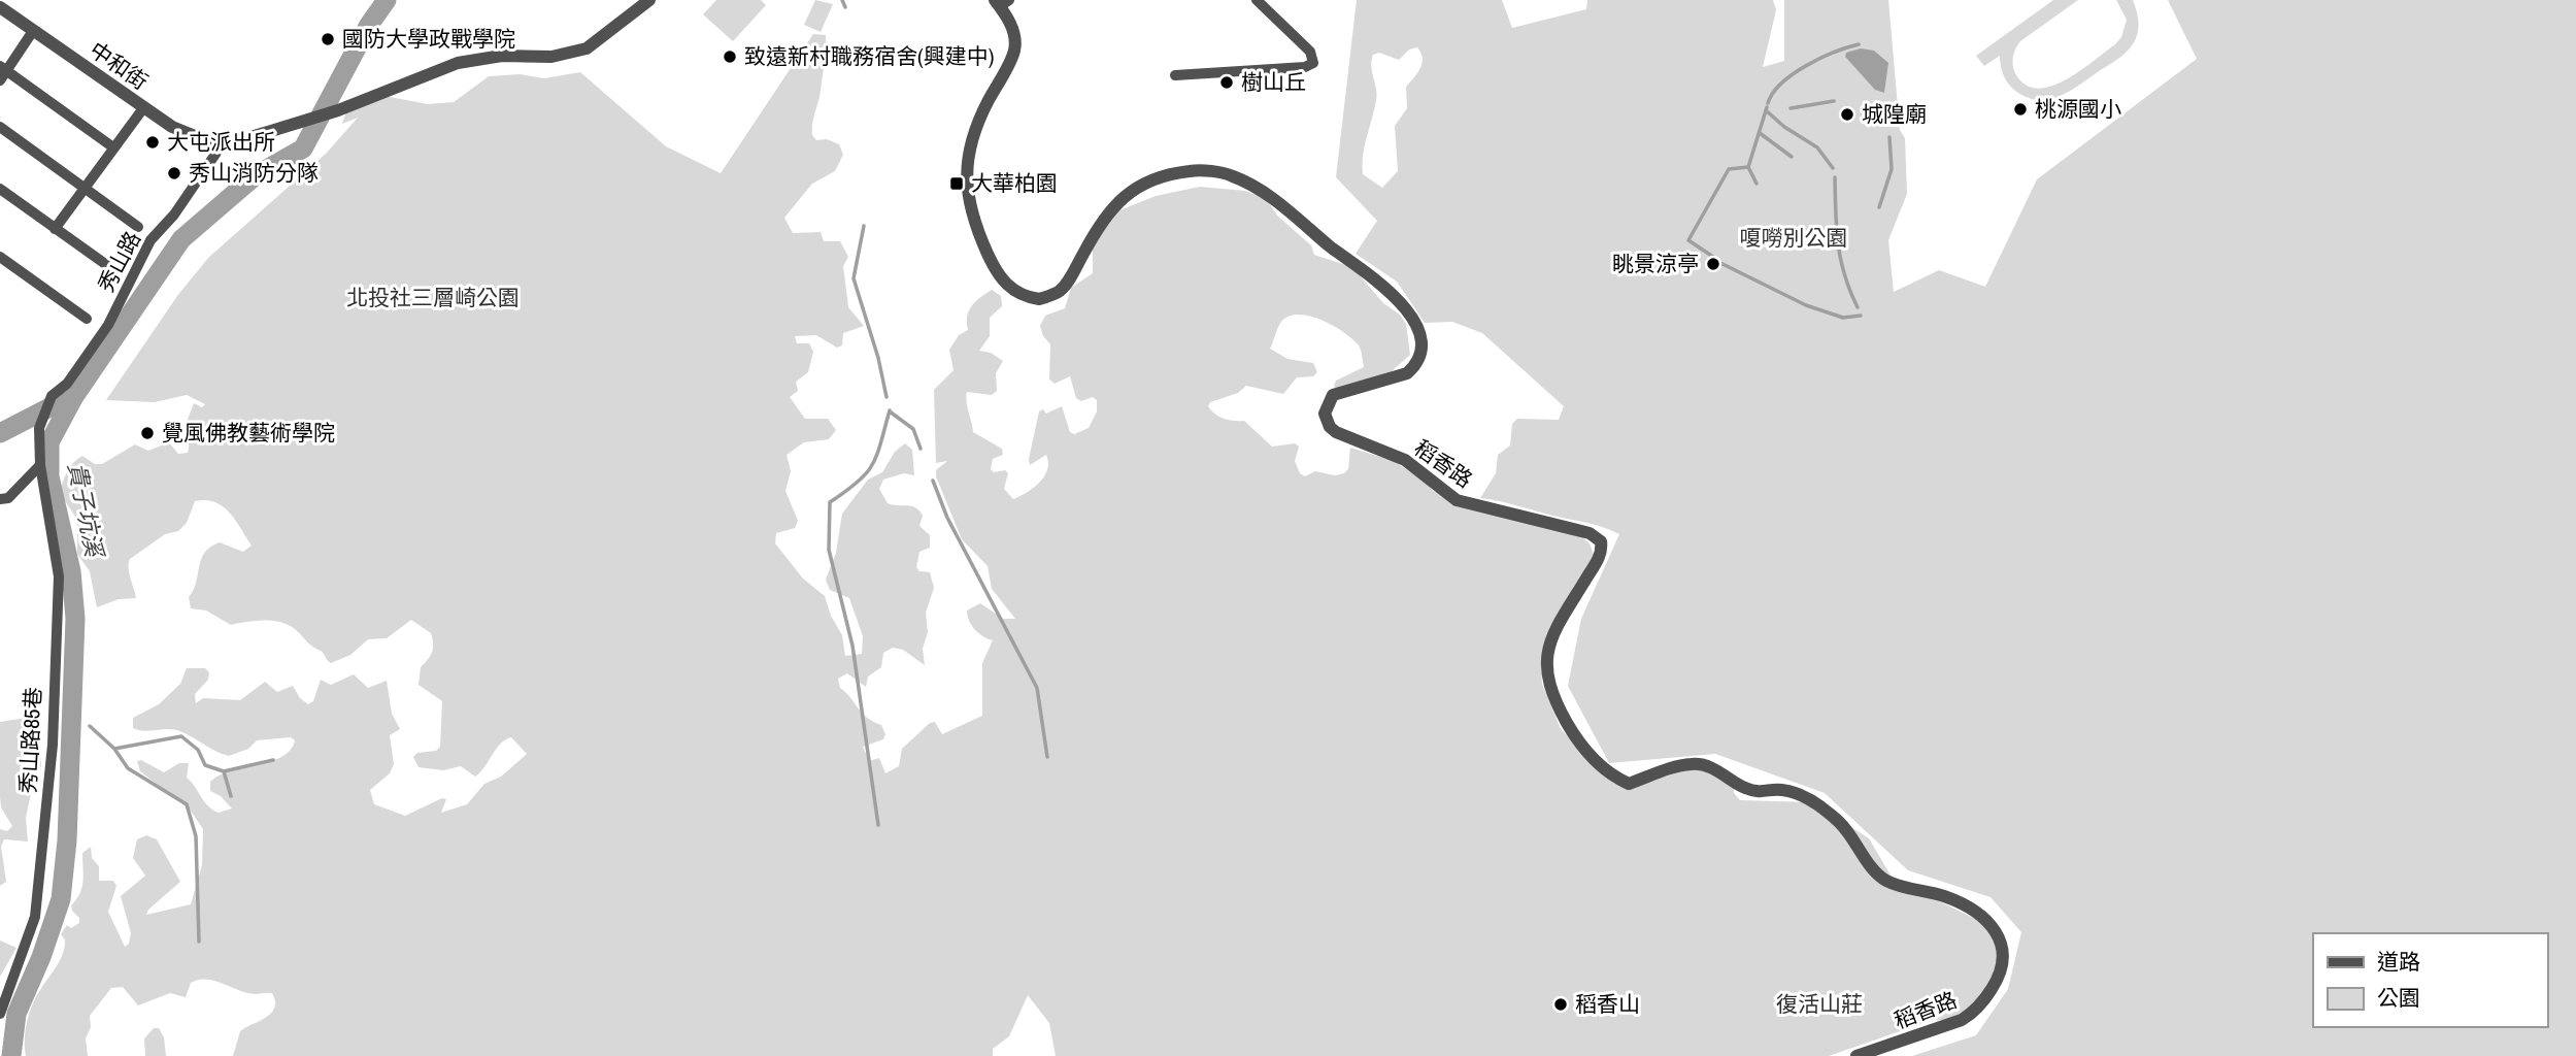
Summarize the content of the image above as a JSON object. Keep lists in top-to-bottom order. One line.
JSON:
{"streets":{"street":["中和街","秀山路","稻香路","秀山路85巷"]},"crossings":[["中和街","秀山路"],["秀山路","秀山路85巷"]],"water":["貴子坑溪"],"parks":["嗄嘮別公園","北投社三層崎公園","復活山莊"],"places":{"other":["國防大學政戰學院","致遠新村職務宿舍(興建中)","樹山丘","桃源國小","城隍廟","大屯派出所","秀山消防分隊","眺景涼亭","覺風佛教藝術學院","稻香山"],"transit":["大華柏園"]},"legend":["道路","公園"]}
